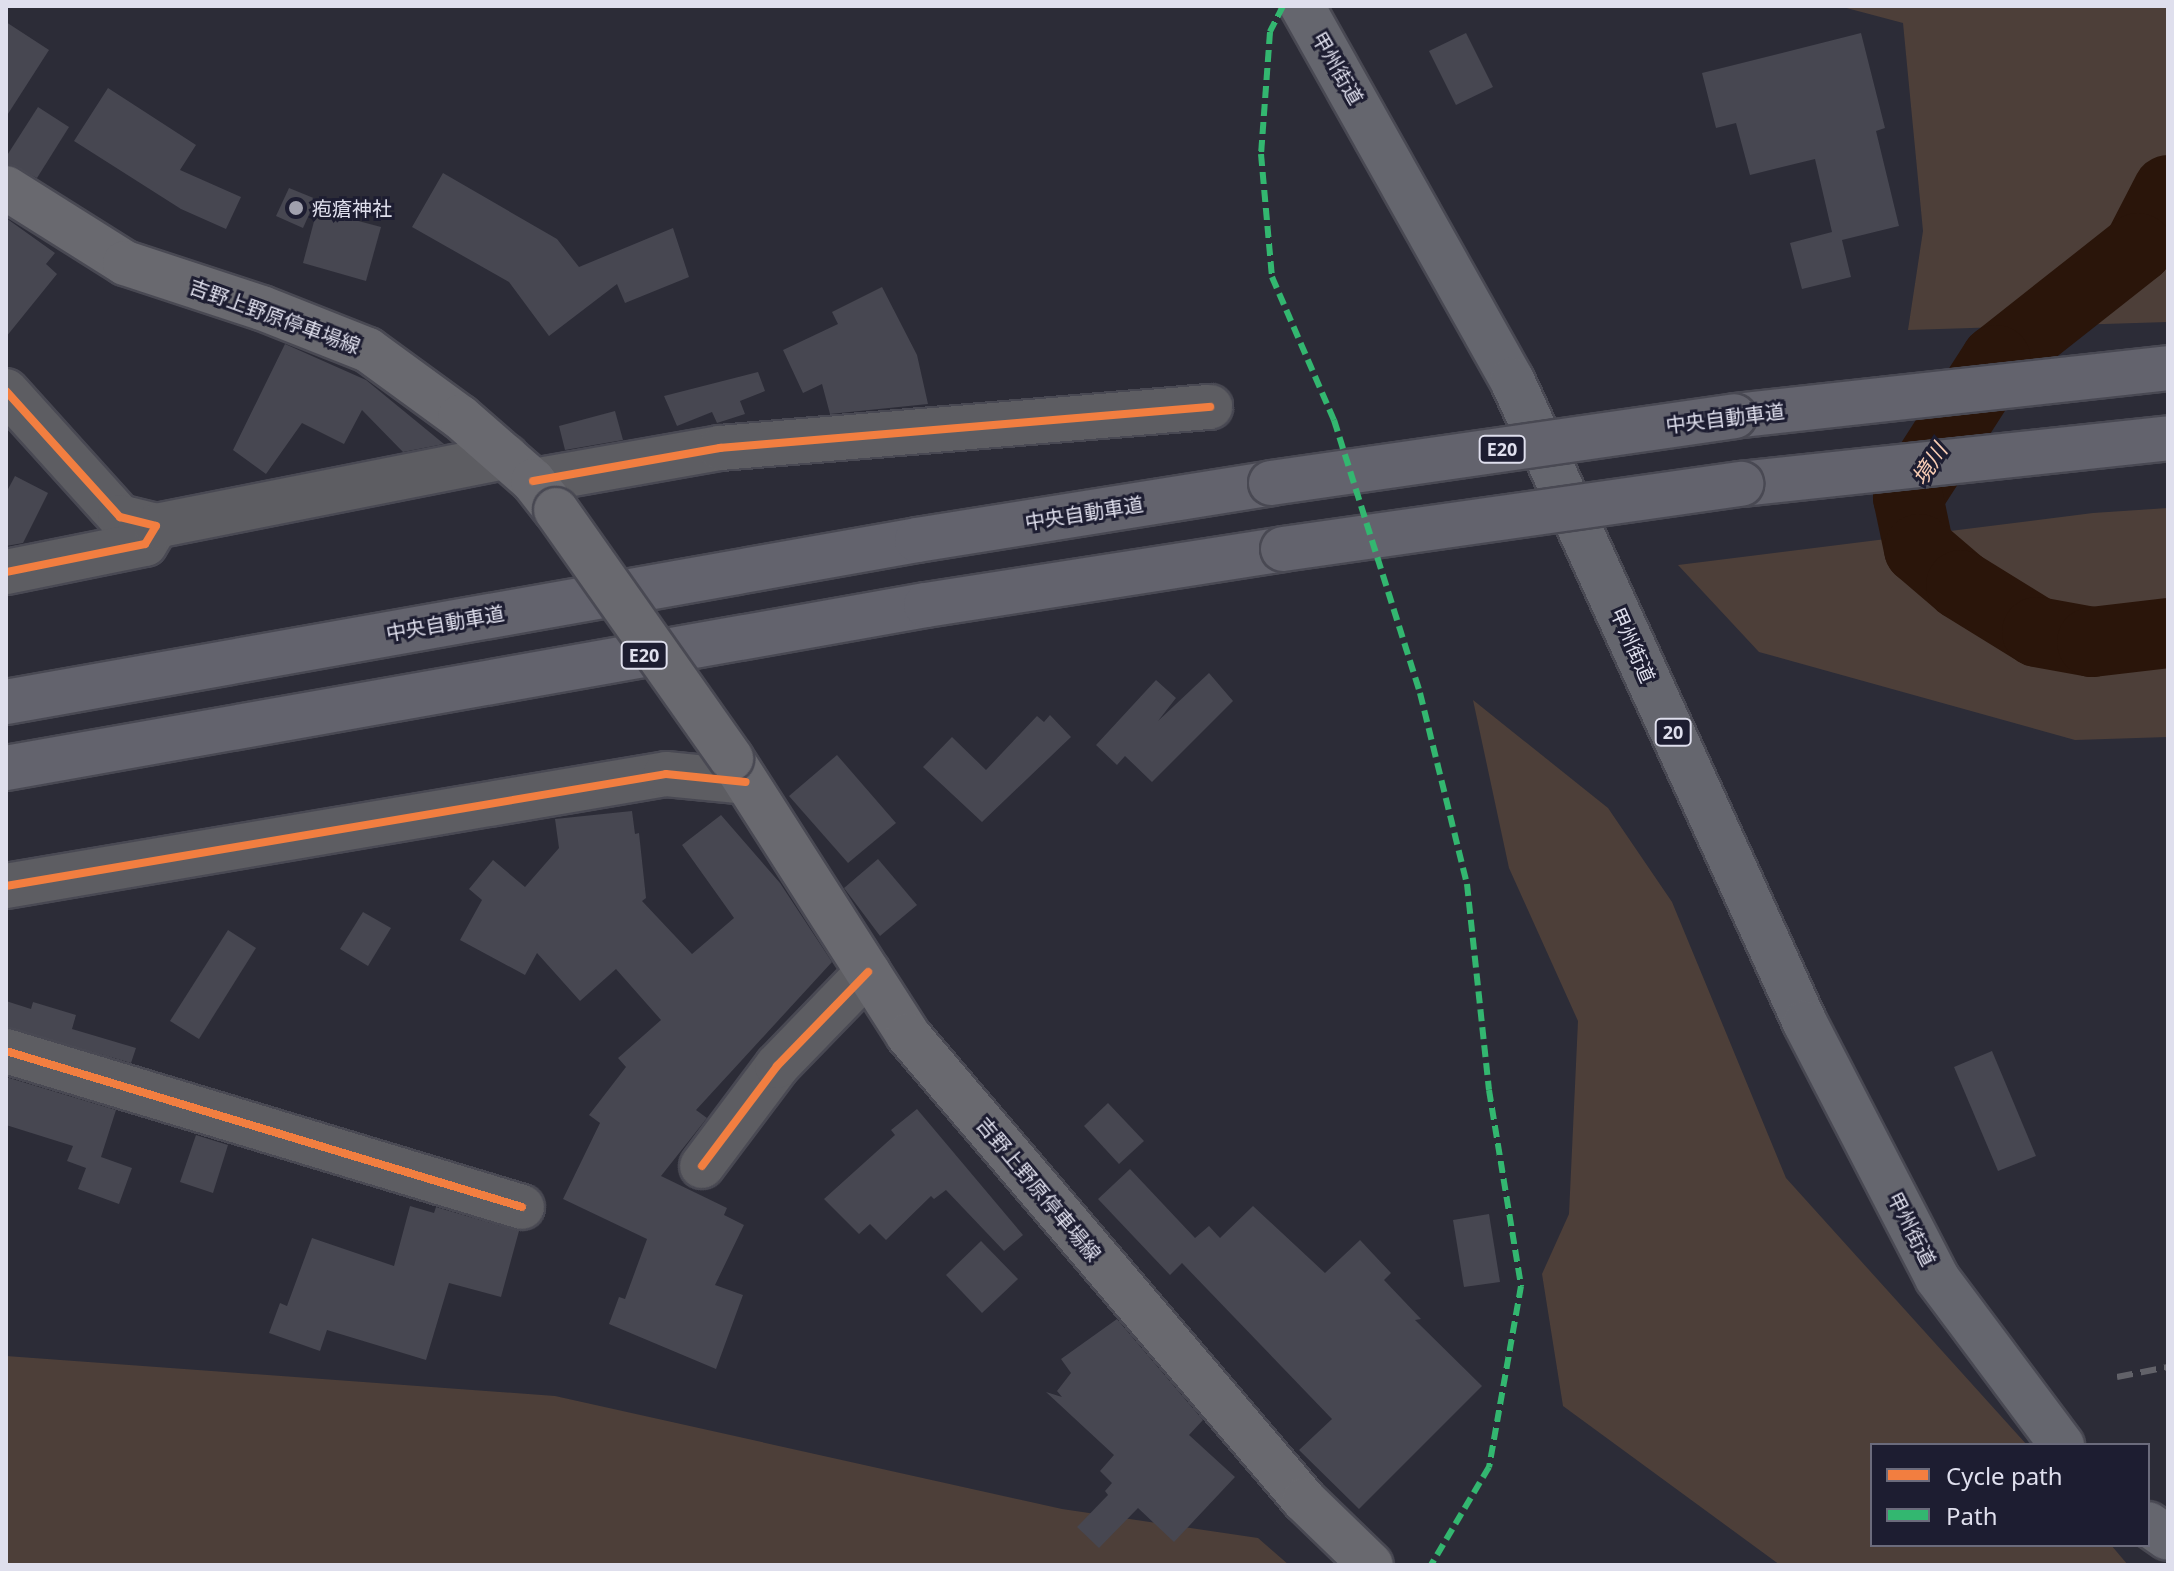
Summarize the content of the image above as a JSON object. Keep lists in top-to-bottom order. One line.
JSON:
{"streets":{"highway":["甲州街道","中央自動車道","E20","20"],"main road":["吉野上野原停車場線"]},"water":["境川"],"places":["疱瘡神社"],"legend":["Cycle path","Path"]}
